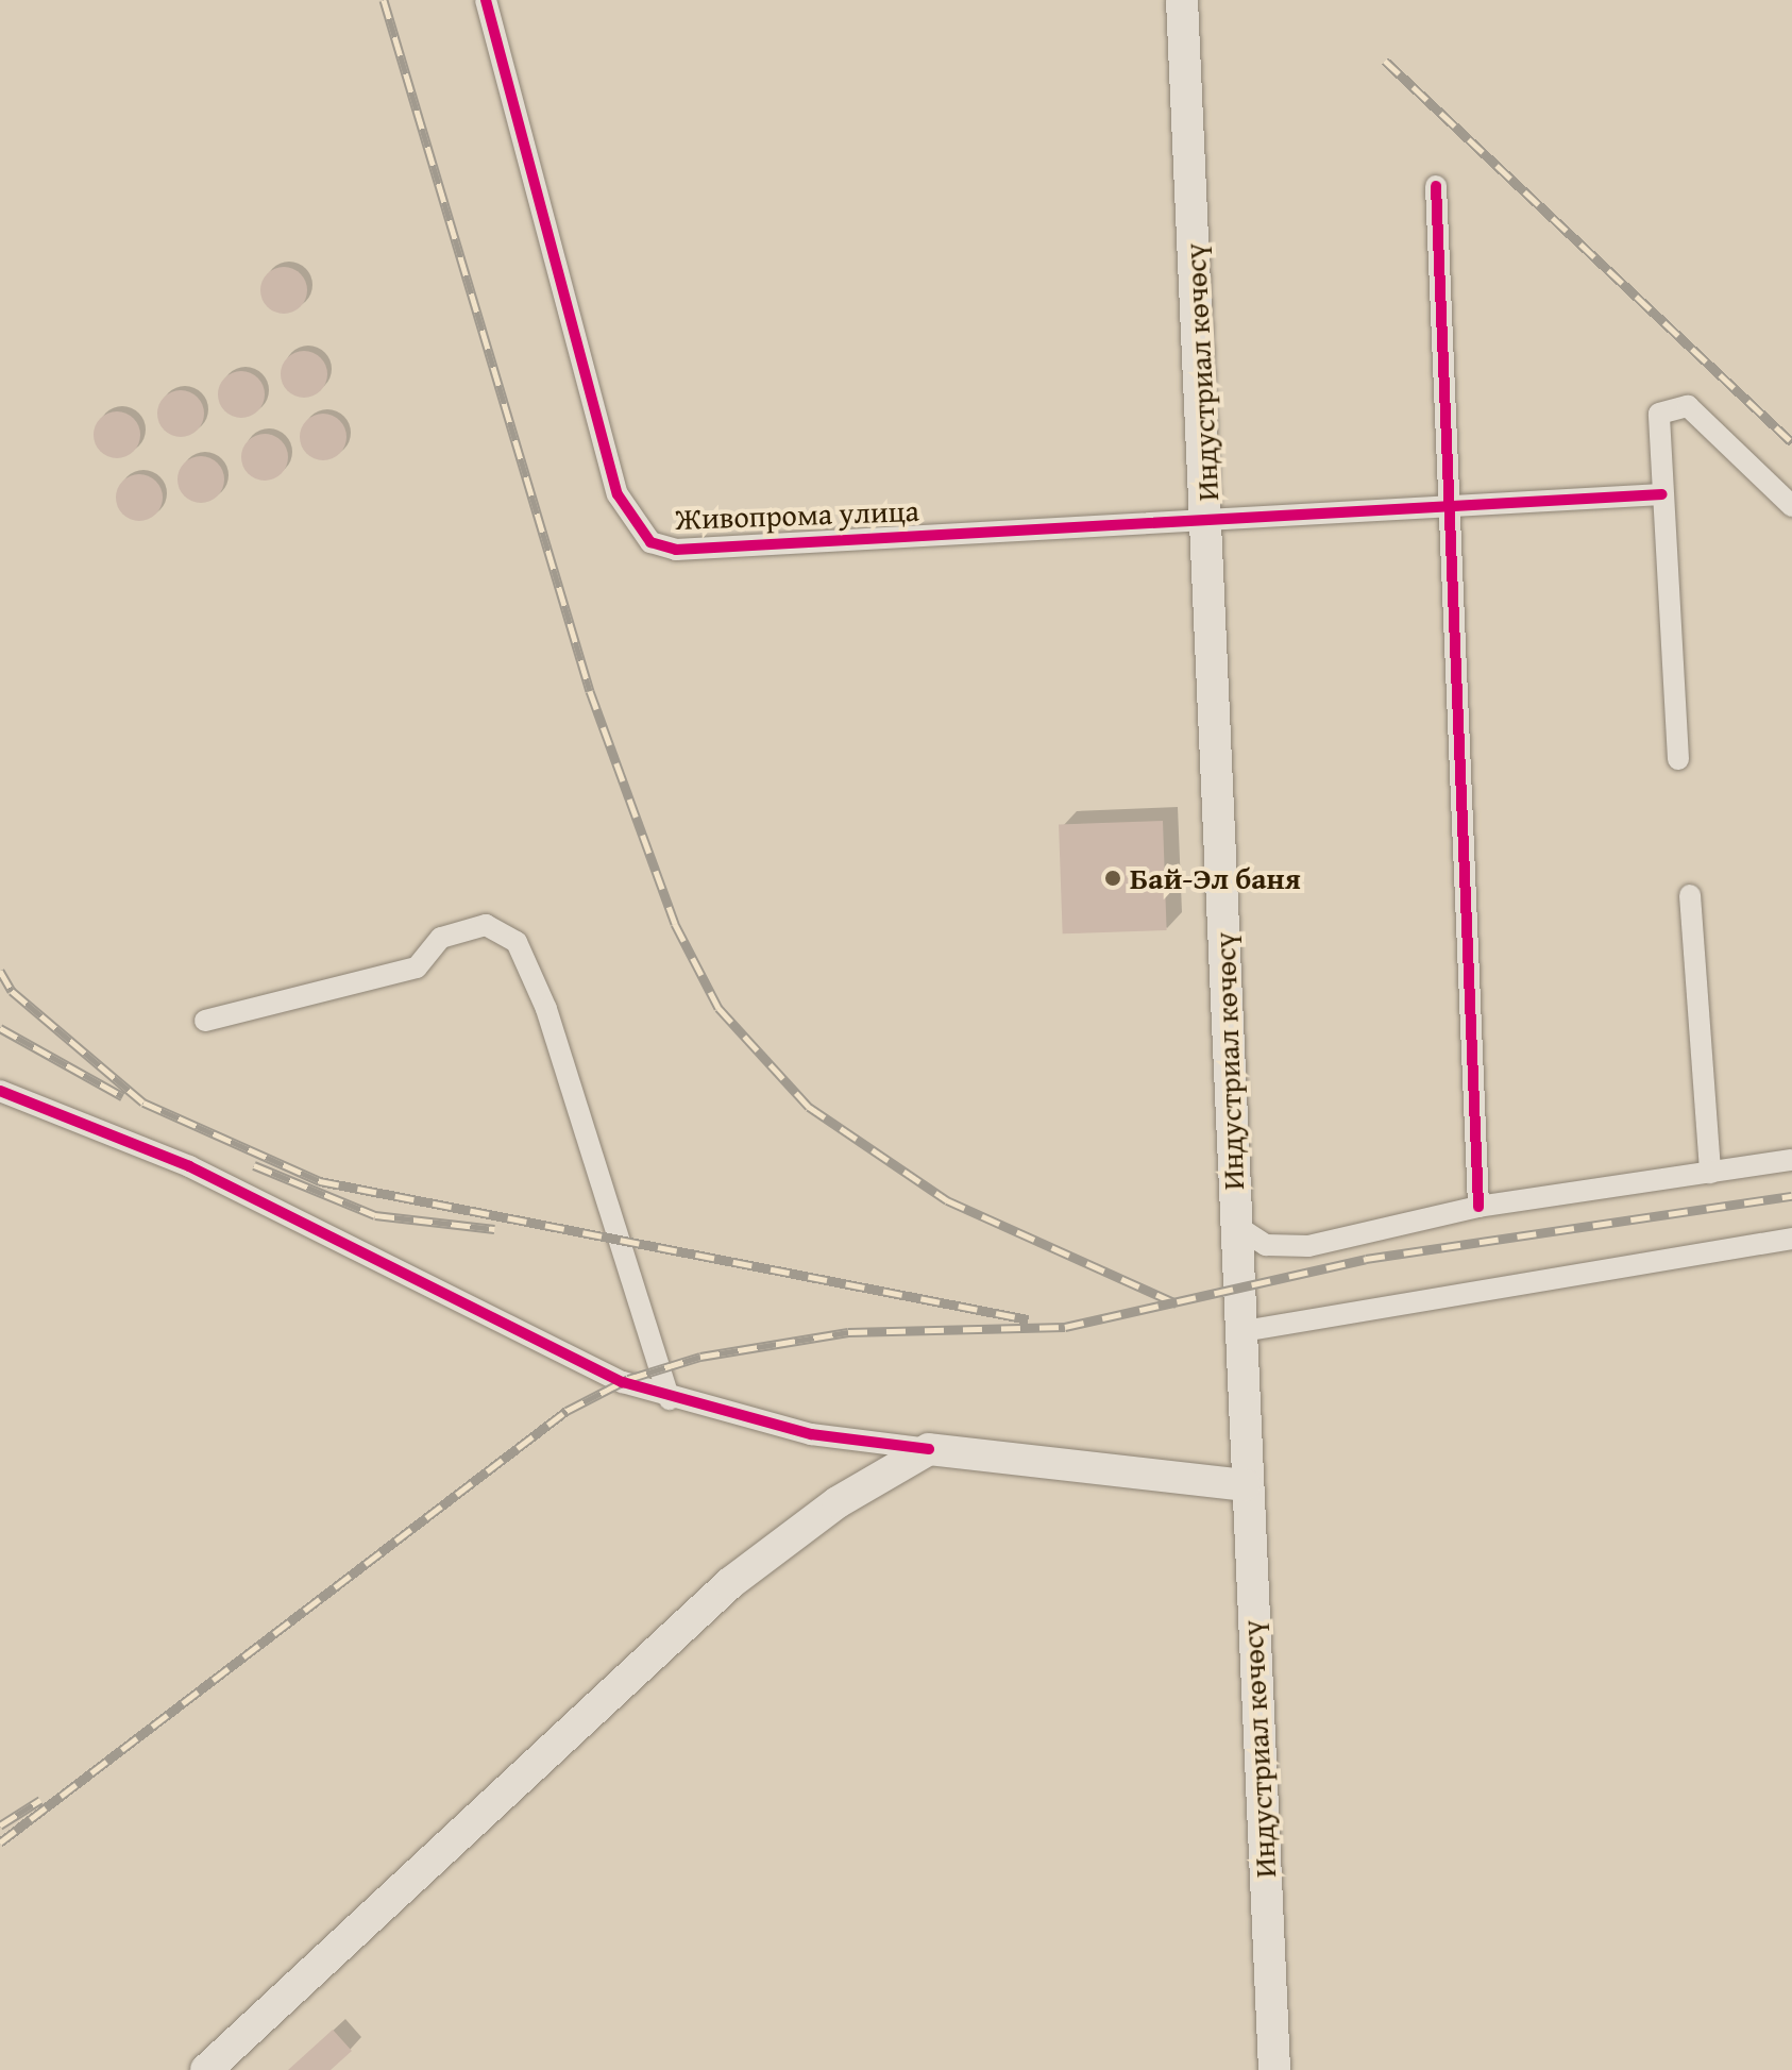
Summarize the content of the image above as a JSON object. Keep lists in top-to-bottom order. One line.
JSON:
{"streets":{"main road":["Индустриал көчөсү"],"street":["Живопрома улица"]},"crossings":[["Индустриал көчөсү","Живопрома улица"]],"places":["Бай-Эл баня"]}
